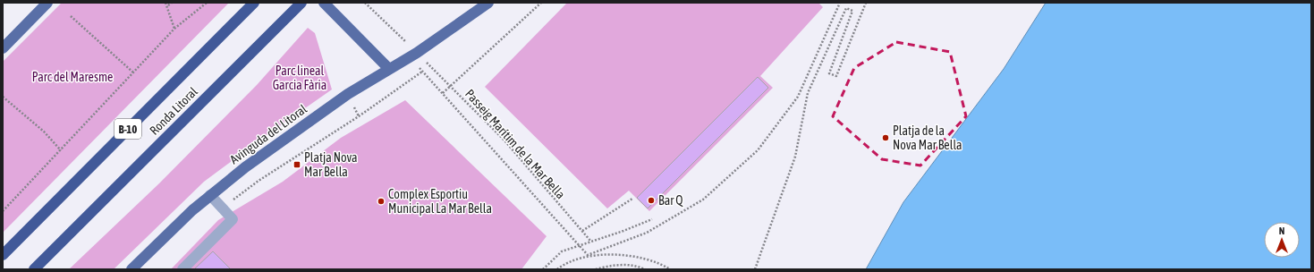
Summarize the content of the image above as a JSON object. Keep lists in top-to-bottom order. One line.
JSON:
{"streets":{"highway":["Ronda Litoral","B-10"],"main road":["Avinguda del Litoral"],"path":["Passeig Marítim de la Mar Bella"]},"parks":["Parc lineal Garcia Fària","Parc del Maresme"],"places":{"other":["Platja de la Nova Mar Bella","Bar Q","Complex Esportiu Municipal La Mar Bella"],"transit":["Platja Nova Mar Bella"]},"north":"top"}
